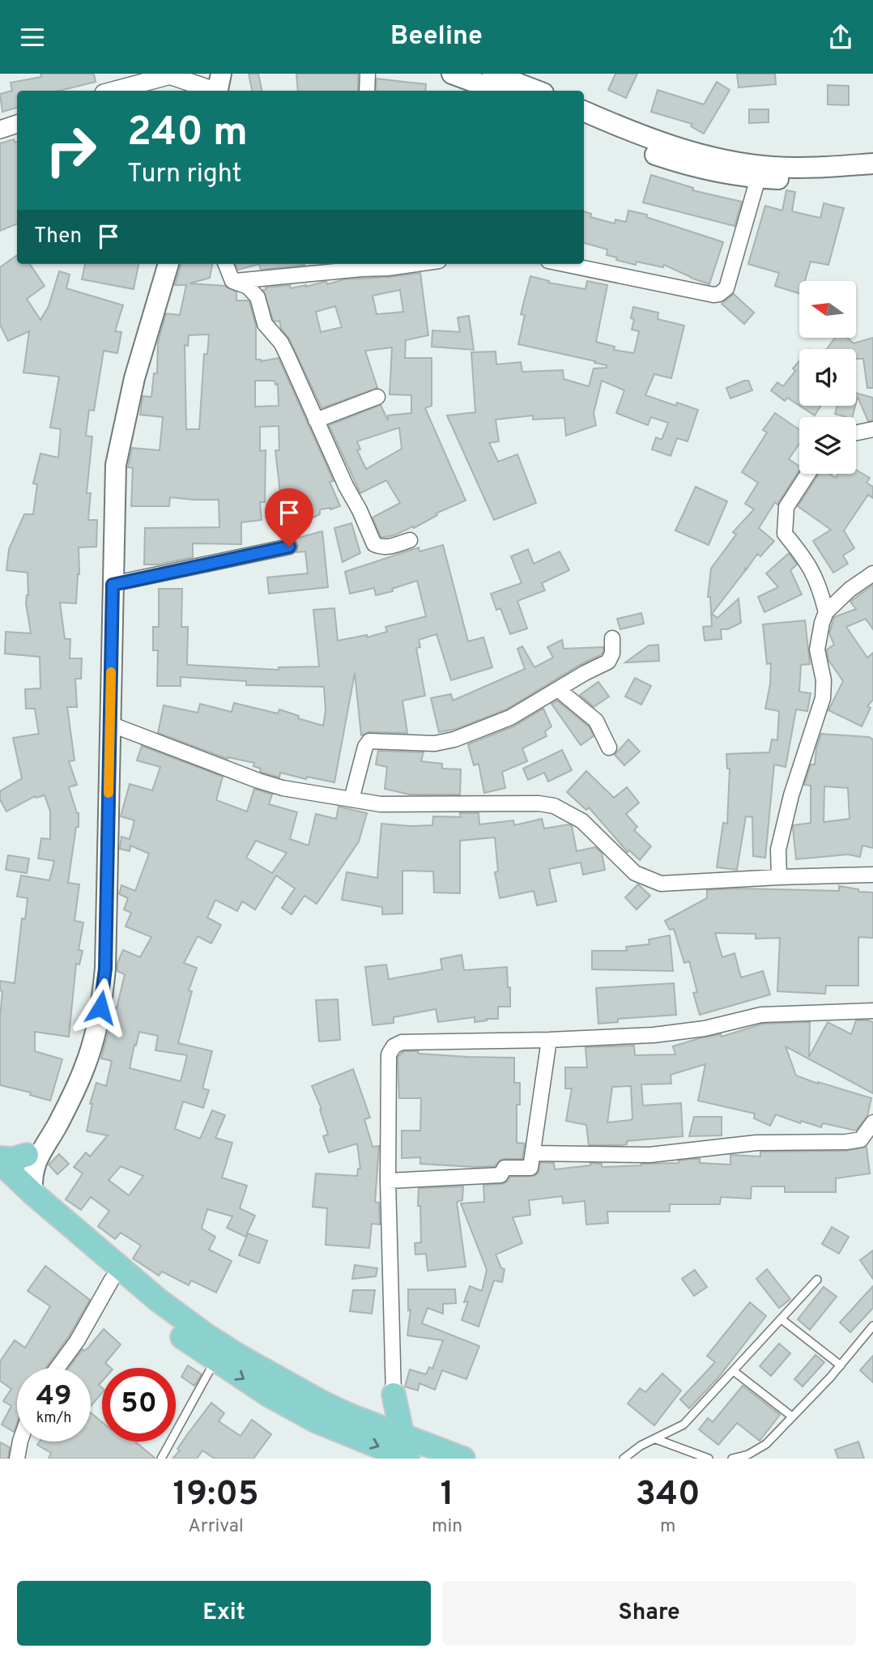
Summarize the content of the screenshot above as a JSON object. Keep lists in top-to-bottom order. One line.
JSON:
{"north":"left","page":{"header":"Beeline","turn":["240 m","Turn right"],"then":"Then","speed":"49 km/h","limit":"50","eta":["19:05","Arrival","1","min","340","m"],"buttons":["Exit","Share"]}}
